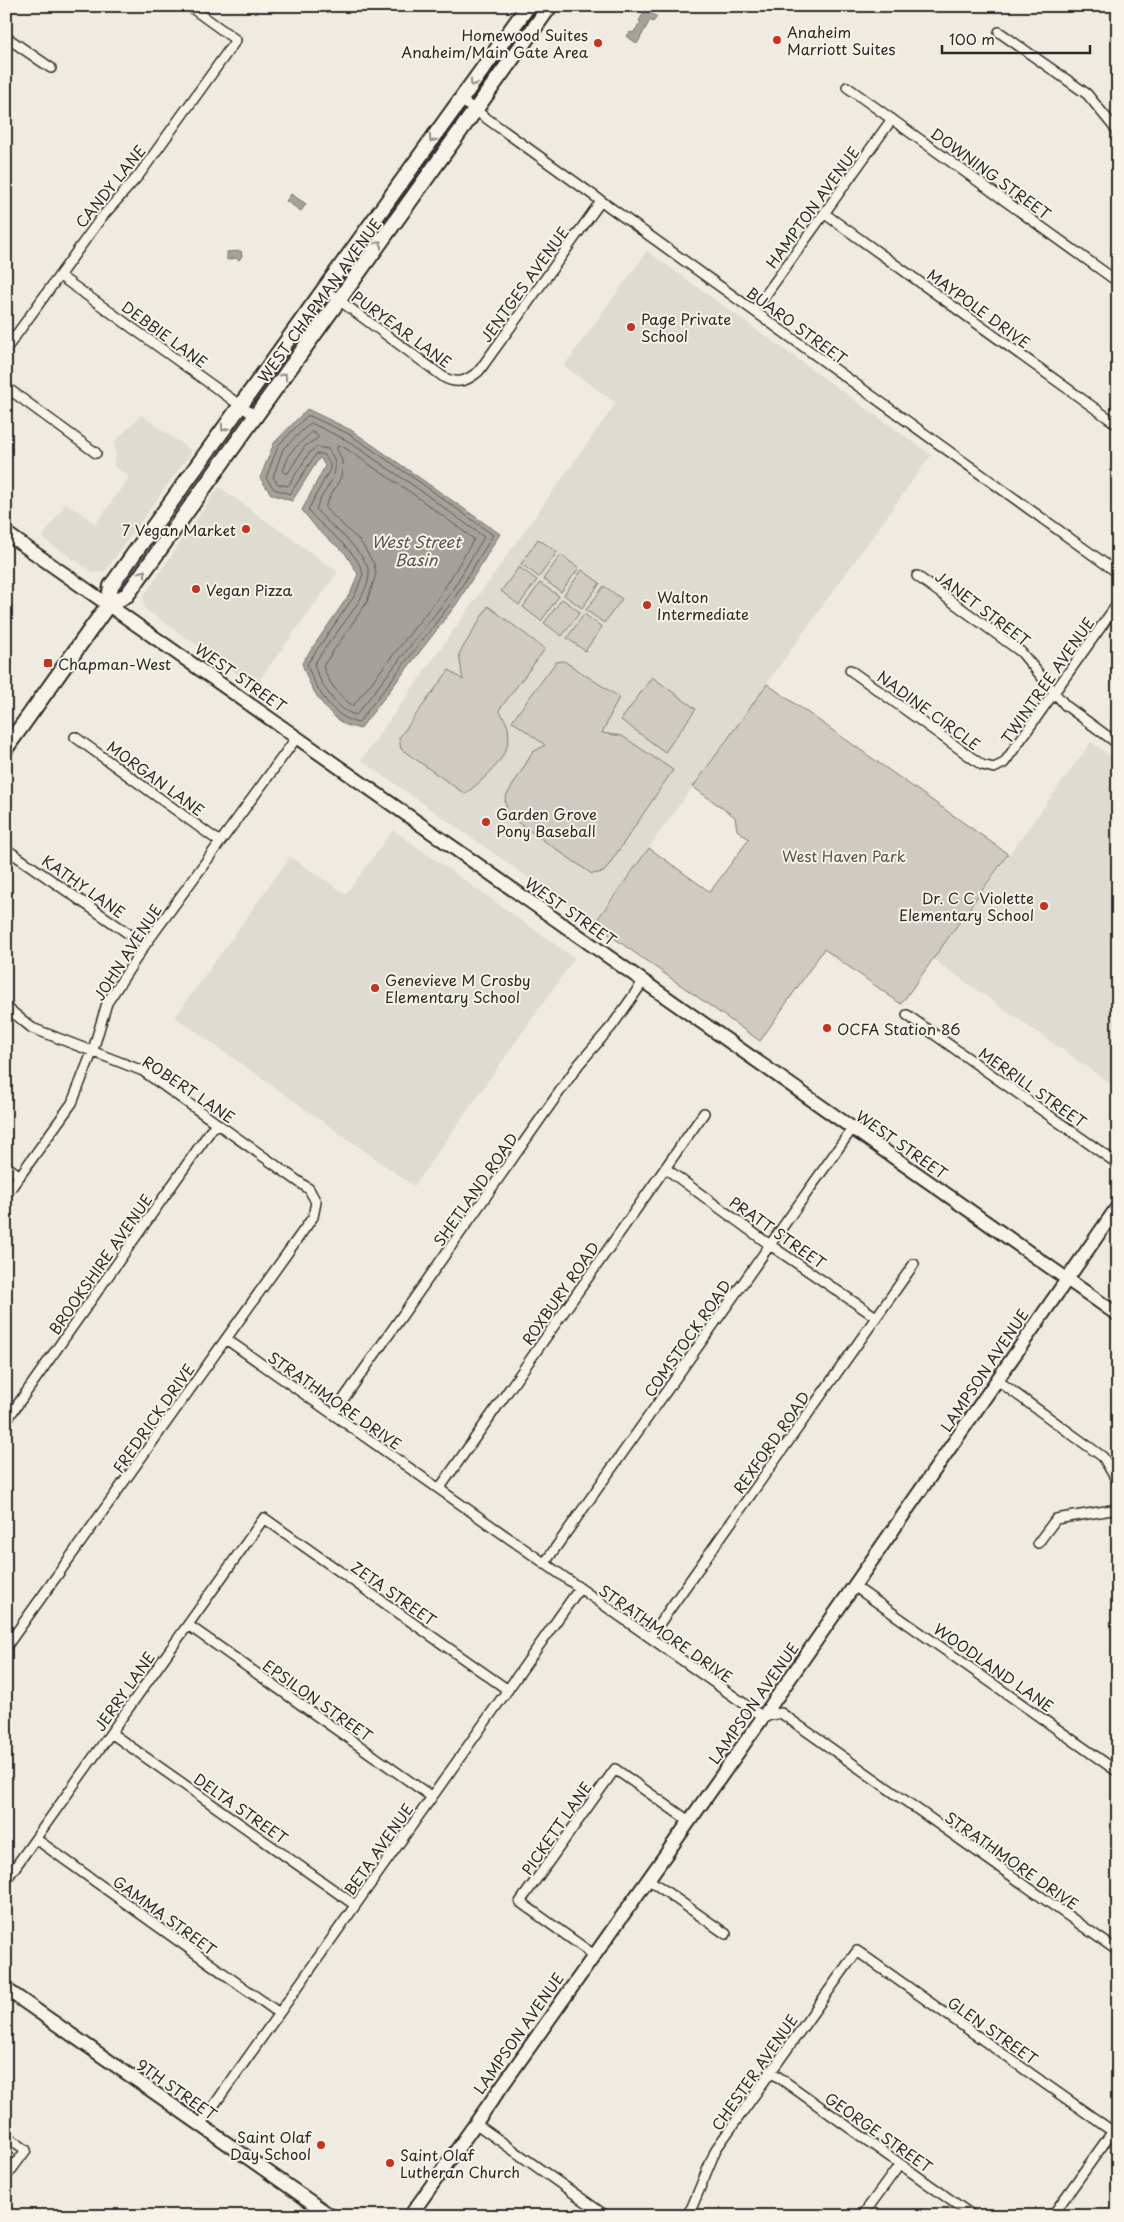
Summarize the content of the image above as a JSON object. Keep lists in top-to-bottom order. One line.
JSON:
{"streets":{"main road":["WEST CHAPMAN AVENUE"],"street":["DOWNING STREET","CANDY LANE","HAMPTON AVENUE","JENTGES AVENUE","MAYPOLE DRIVE","BUARO STREET","PURYEAR LANE","DEBBIE LANE","JANET STREET","WEST STREET","TWINTREE AVENUE","NADINE CIRCLE","MORGAN LANE","KATHY LANE","JOHN AVENUE","MERRILL STREET","ROBERT LANE","SHETLAND ROAD","PRATT STREET","BROOKSHIRE AVENUE","ROXBURY ROAD","COMSTOCK ROAD","LAMPSON AVENUE","STRATHMORE DRIVE","FREDRICK DRIVE","REXFORD ROAD","ZETA STREET","WOODLAND LANE","JERRY LANE","EPSILON STREET","DELTA STREET","PICKETT LANE","BETA AVENUE","GAMMA STREET","GLEN STREET","CHESTER AVENUE","9TH STREET","GEORGE STREET"]},"crossings":[["DOWNING STREET","HAMPTON AVENUE"],["CANDY LANE","DEBBIE LANE"],["HAMPTON AVENUE","MAYPOLE DRIVE"],["HAMPTON AVENUE","BUARO STREET"],["JENTGES AVENUE","BUARO STREET"],["JENTGES AVENUE","PURYEAR LANE"],["WEST CHAPMAN AVENUE","BUARO STREET"],["WEST CHAPMAN AVENUE","PURYEAR LANE"],["WEST CHAPMAN AVENUE","DEBBIE LANE"],["WEST CHAPMAN AVENUE","WEST STREET"],["JANET STREET","TWINTREE AVENUE"],["WEST STREET","JOHN AVENUE"],["WEST STREET","SHETLAND ROAD"],["WEST STREET","COMSTOCK ROAD"],["WEST STREET","LAMPSON AVENUE"],["TWINTREE AVENUE","NADINE CIRCLE"],["MORGAN LANE","JOHN AVENUE"],["KATHY LANE","JOHN AVENUE"],["JOHN AVENUE","ROBERT LANE"],["ROBERT LANE","BROOKSHIRE AVENUE"],["ROBERT LANE","FREDRICK DRIVE"],["SHETLAND ROAD","STRATHMORE DRIVE"],["PRATT STREET","ROXBURY ROAD"],["PRATT STREET","COMSTOCK ROAD"],["PRATT STREET","REXFORD ROAD"],["ROXBURY ROAD","STRATHMORE DRIVE"],["COMSTOCK ROAD","STRATHMORE DRIVE"],["LAMPSON AVENUE","STRATHMORE DRIVE"],["LAMPSON AVENUE","WOODLAND LANE"],["LAMPSON AVENUE","PICKETT LANE"],["STRATHMORE DRIVE","FREDRICK DRIVE"],["STRATHMORE DRIVE","REXFORD ROAD"],["STRATHMORE DRIVE","BETA AVENUE"],["ZETA STREET","JERRY LANE"],["ZETA STREET","BETA AVENUE"],["JERRY LANE","EPSILON STREET"],["JERRY LANE","DELTA STREET"],["JERRY LANE","GAMMA STREET"],["EPSILON STREET","BETA AVENUE"],["DELTA STREET","BETA AVENUE"],["BETA AVENUE","GAMMA STREET"],["BETA AVENUE","9TH STREET"],["GLEN STREET","CHESTER AVENUE"],["CHESTER AVENUE","GEORGE STREET"]],"water":["West Street Basin"],"parks":["West Haven Park"],"places":{"other":["Anaheim Marriott Suites","Homewood Suites Anaheim/Main Gate Area","Page Private School","7 Vegan Market","Vegan Pizza","Walton Intermediate","Garden Grove Pony Baseball","Dr. C C Violette Elementary School","Genevieve M Crosby Elementary School","OCFA Station 86","Saint Olaf Day School","Saint Olaf Lutheran Church"],"transit":["Chapman-West"]},"scale_bar":"100 m"}
